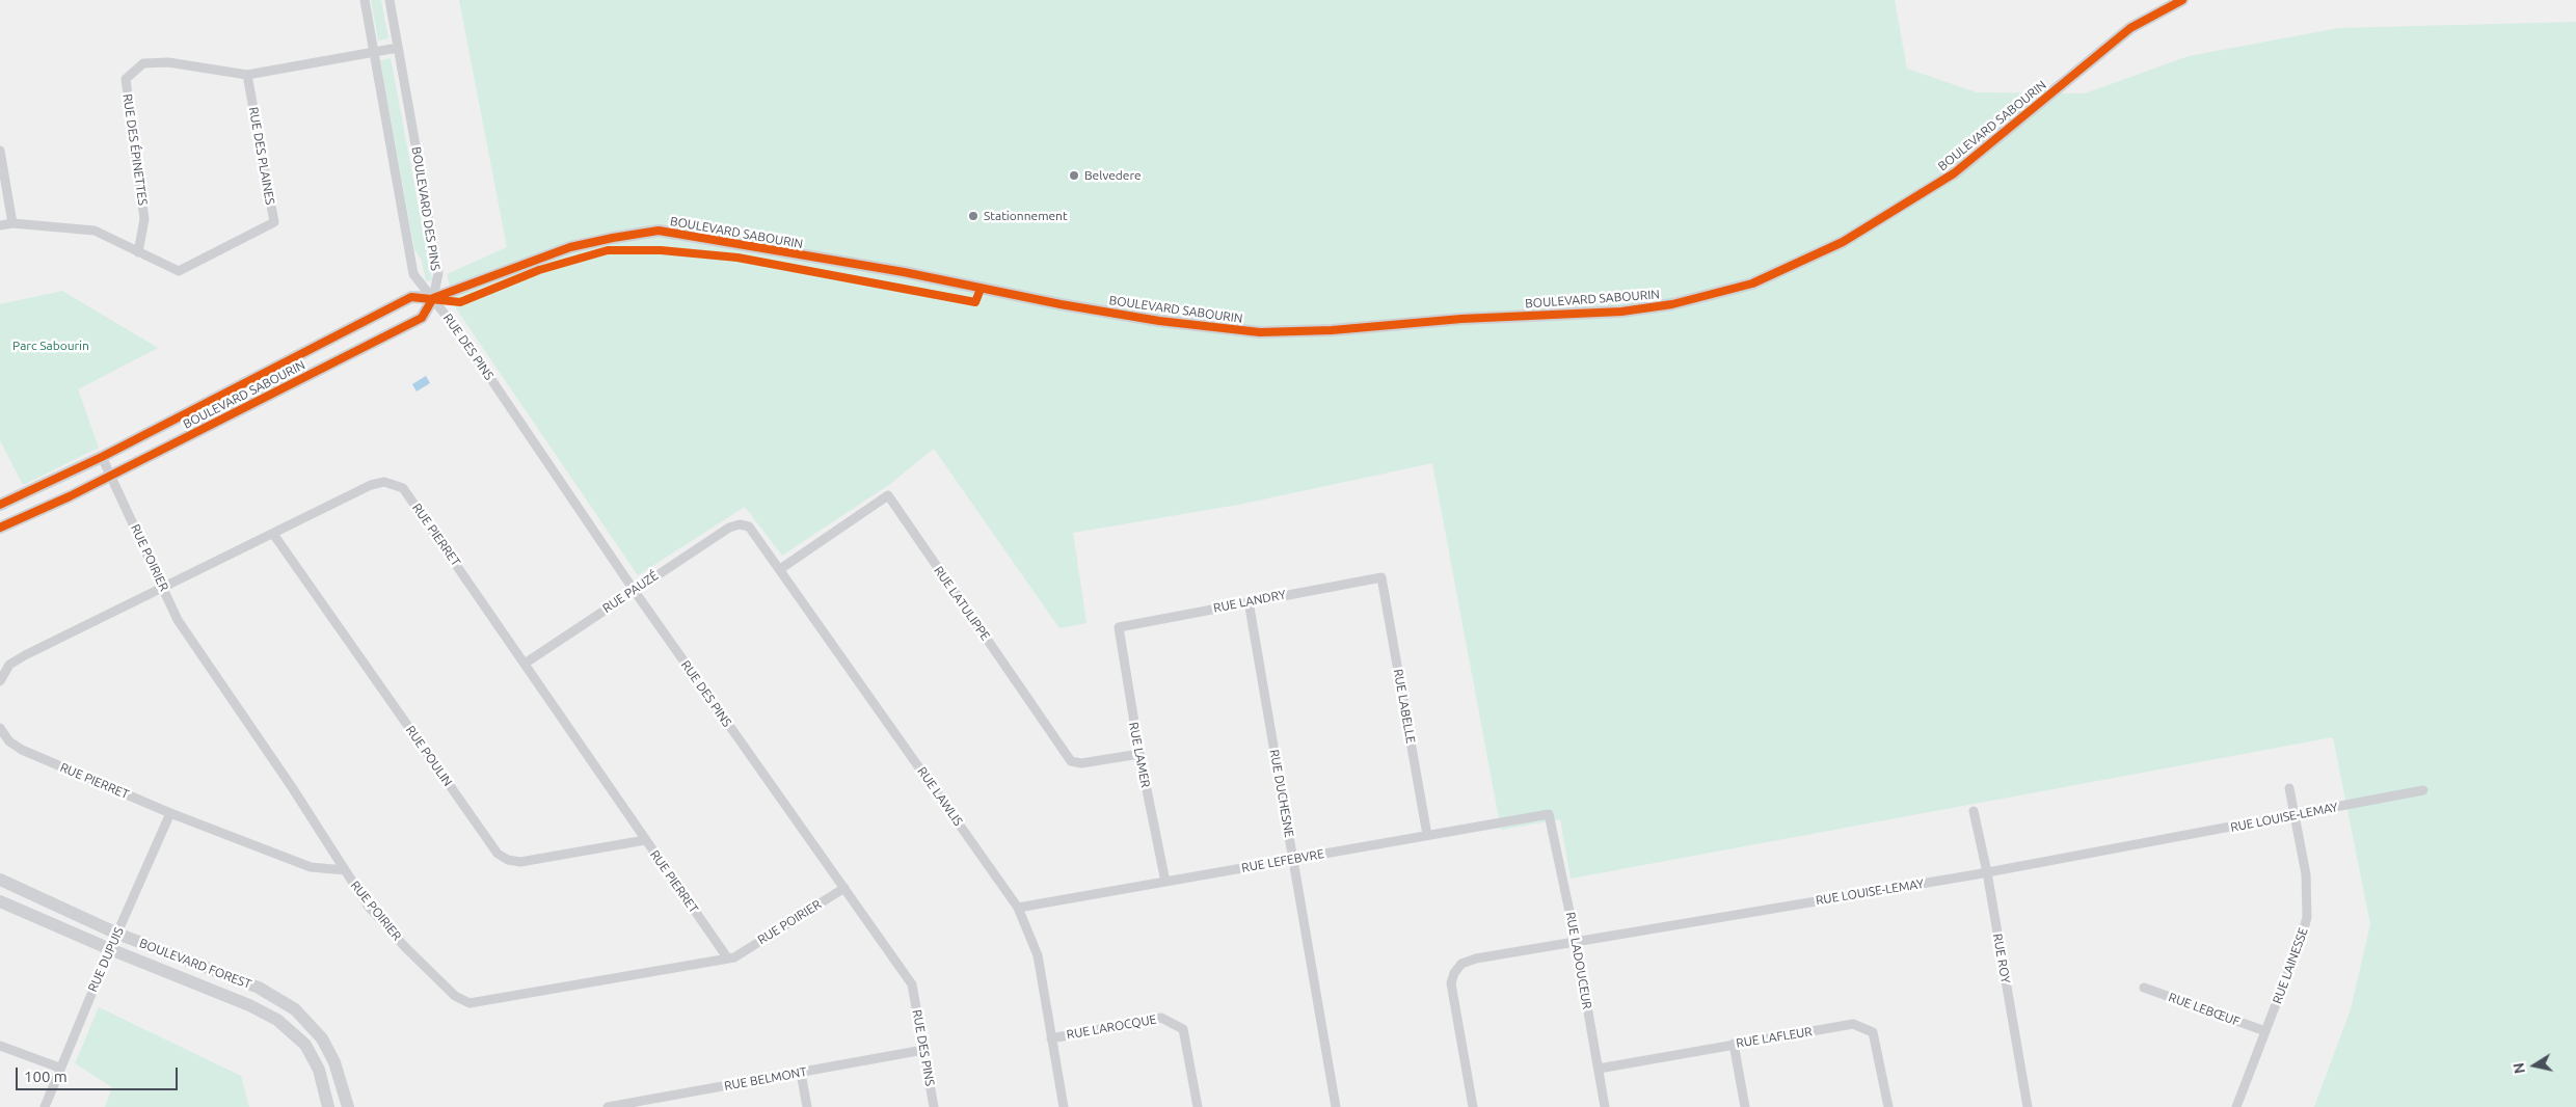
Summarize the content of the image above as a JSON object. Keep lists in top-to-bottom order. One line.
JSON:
{"streets":{"street":["BOULEVARD SABOURIN","RUE DES ÉPINETTES","RUE DES PLAINES","BOULEVARD DES PINS","RUE DES PINS","RUE PIERRET","RUE POIRIER","RUE PAUZÉ","RUE LANDRY","RUE LATULIPPE","RUE LABELLE","RUE LAMER","RUE POULIN","RUE DUCHESNE","RUE LAWLIS","RUE LOUISE-LEMAY","RUE LEFEBVRE","RUE ROY","RUE DUPUIS","RUE LADOUCEUR","BOULEVARD FOREST","RUE LAINESSE","RUE LEBŒUF","RUE LAROCQUE","RUE LAFLEUR","RUE BELMONT"]},"crossings":[["BOULEVARD SABOURIN","BOULEVARD DES PINS"],["BOULEVARD SABOURIN","RUE DES PINS"],["BOULEVARD SABOURIN","RUE POIRIER"],["RUE DES ÉPINETTES","RUE DES PLAINES"],["RUE DES ÉPINETTES","BOULEVARD DES PINS"],["BOULEVARD DES PINS","RUE DES PINS"],["RUE DES PINS","RUE POIRIER"],["RUE DES PINS","RUE PAUZÉ"],["RUE DES PINS","RUE BELMONT"],["RUE PIERRET","RUE POIRIER"],["RUE PIERRET","RUE PAUZÉ"],["RUE PIERRET","RUE POULIN"],["RUE PIERRET","RUE DUPUIS"],["RUE PAUZÉ","RUE LAWLIS"],["RUE LANDRY","RUE LABELLE"],["RUE LANDRY","RUE LAMER"],["RUE LANDRY","RUE DUCHESNE"],["RUE LATULIPPE","RUE LAMER"],["RUE LATULIPPE","RUE LAWLIS"],["RUE LABELLE","RUE LEFEBVRE"],["RUE LAMER","RUE LEFEBVRE"],["RUE DUCHESNE","RUE LEFEBVRE"],["RUE LAWLIS","RUE LEFEBVRE"],["RUE LAWLIS","RUE LAROCQUE"],["RUE LOUISE-LEMAY","RUE ROY"],["RUE LOUISE-LEMAY","RUE LADOUCEUR"],["RUE LOUISE-LEMAY","RUE LAINESSE"],["RUE LEFEBVRE","RUE LADOUCEUR"],["RUE DUPUIS","BOULEVARD FOREST"],["RUE LADOUCEUR","RUE LAFLEUR"],["RUE LAINESSE","RUE LEBŒUF"]],"parks":["Parc Sabourin"],"places":["Belvedere","Stationnement"],"scale_bar":"100 m","north":"left"}
